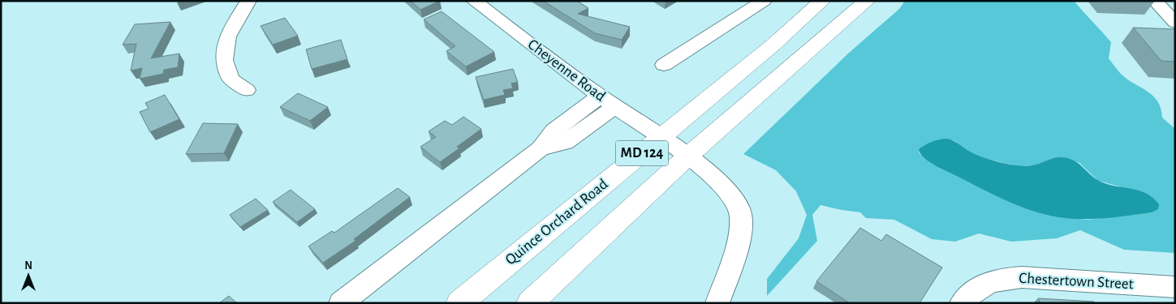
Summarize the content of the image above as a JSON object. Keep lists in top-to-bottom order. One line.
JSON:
{"streets":{"main road":["MD 124","Quince Orchard Road"],"street":["Cheyenne Road","Chestertown Street"]},"crossings":[["Cheyenne Road","MD 124"],["Cheyenne Road","Quince Orchard Road"]],"north":"top"}
